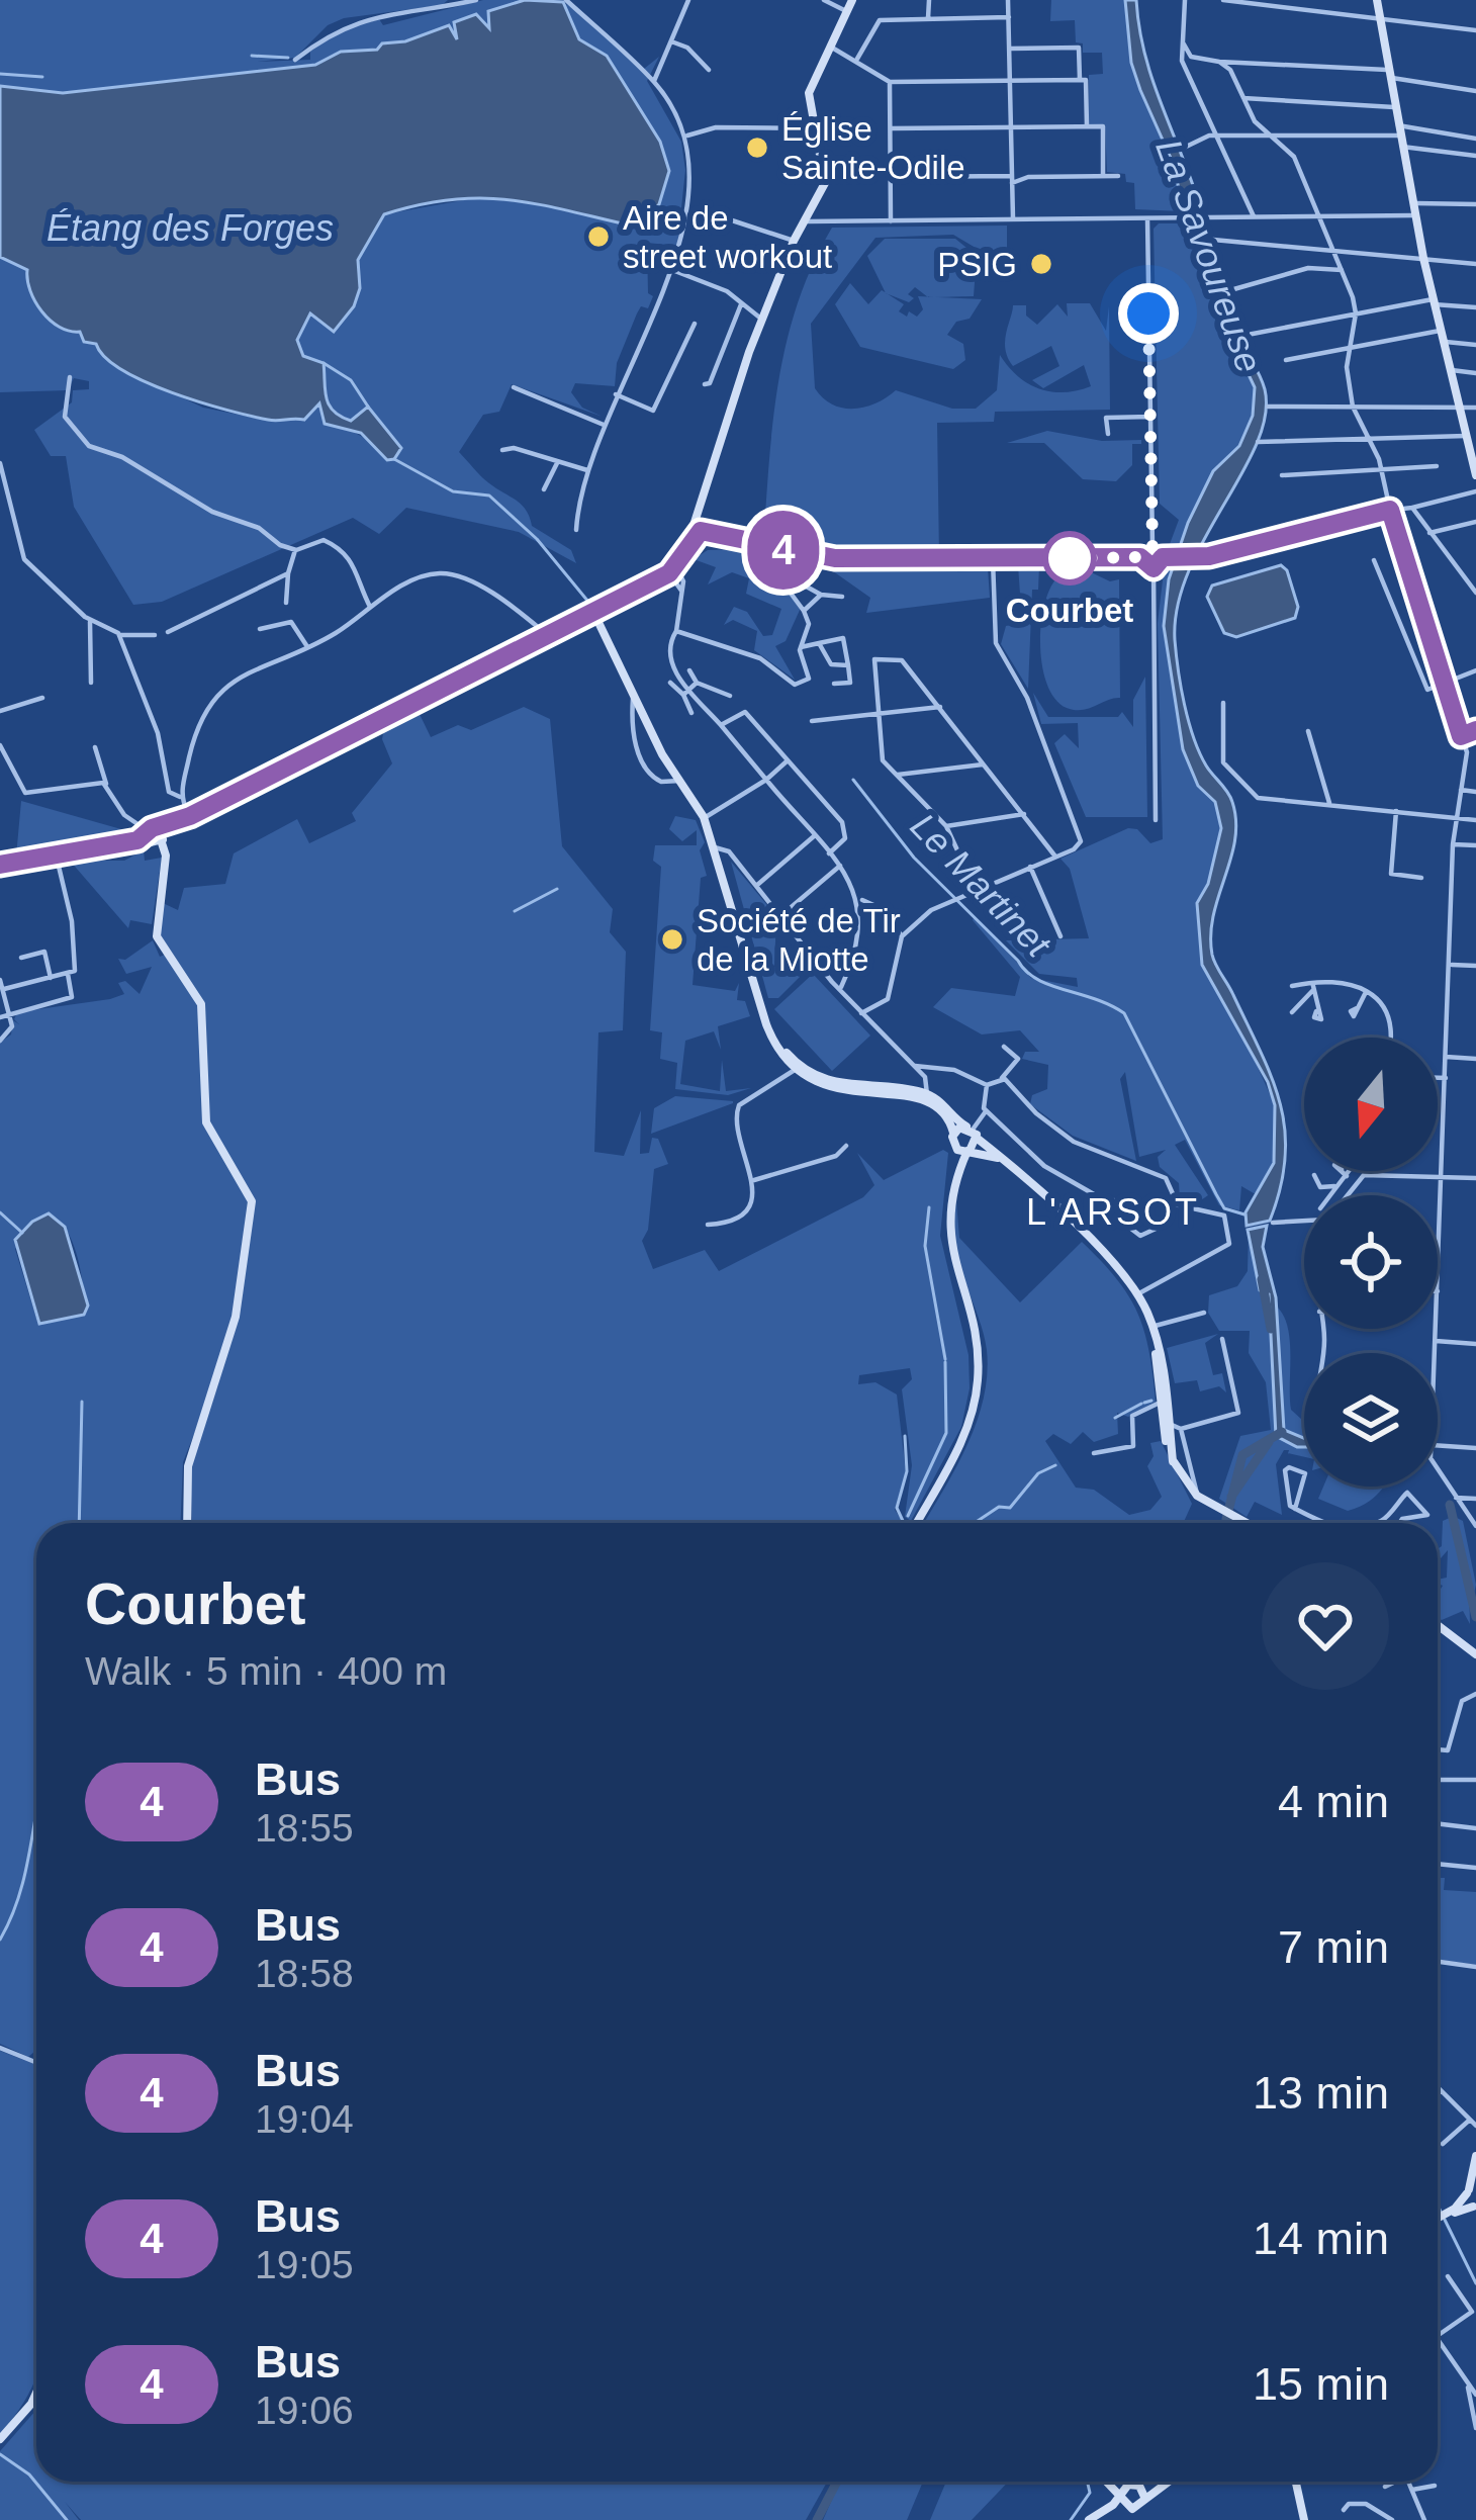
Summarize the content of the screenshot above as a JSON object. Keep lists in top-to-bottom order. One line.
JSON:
{"districts":["L'ARSOT"],"water":["Étang des Forges","La Savoureuse","Le Martinet"],"places":["Église Sainte-Odile","Aire de street workout","PSIG","Courbet","Société de Tir de la Miotte"],"lines":["bus line 4"],"north":"bottom","page":{"on_map":"4","heading":["Courbet","Walk · 5 min · 400 m"],"list":[{"mark":"4","name":"Bus","note":"18:55","value":"4 min"},{"mark":"4","name":"Bus","note":"18:58","value":"7 min"},{"mark":"4","name":"Bus","note":"19:04","value":"13 min"},{"mark":"4","name":"Bus","note":"19:05","value":"14 min"},{"mark":"4","name":"Bus","note":"19:06","value":"15 min"}]}}
